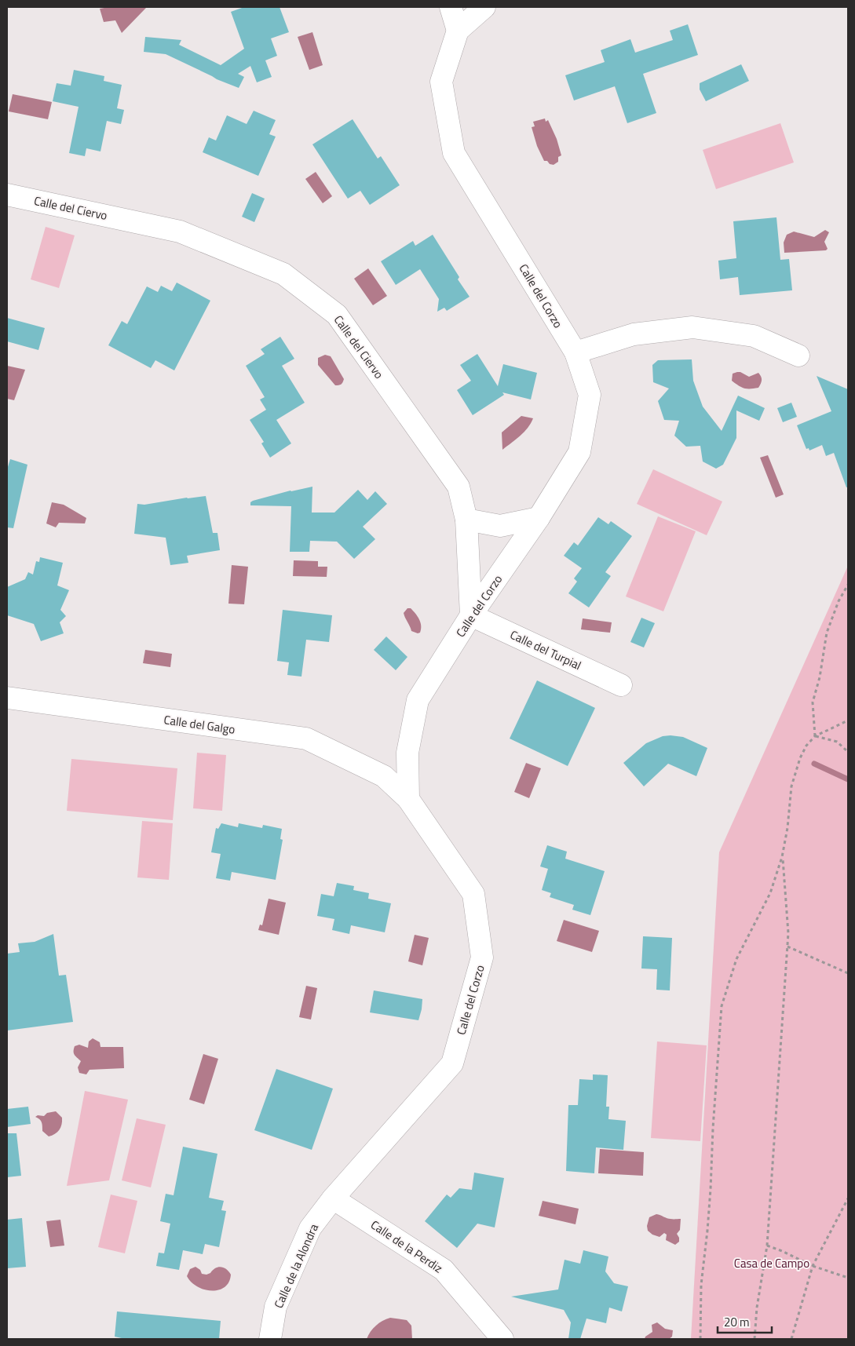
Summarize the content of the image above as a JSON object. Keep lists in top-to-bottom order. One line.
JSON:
{"streets":{"street":["Calle del Ciervo","Calle del Corzo","Calle del Turpial","Calle del Galgo","Calle de la Perdiz","Calle de la Alondra"]},"crossings":[["Calle del Ciervo","Calle del Corzo"],["Calle del Ciervo","Calle del Turpial"],["Calle del Corzo","Calle del Turpial"],["Calle del Corzo","Calle del Galgo"],["Calle del Corzo","Calle de la Perdiz"],["Calle del Corzo","Calle de la Alondra"],["Calle de la Perdiz","Calle de la Alondra"]],"parks":["Casa de Campo"],"scale_bar":"20 m"}
